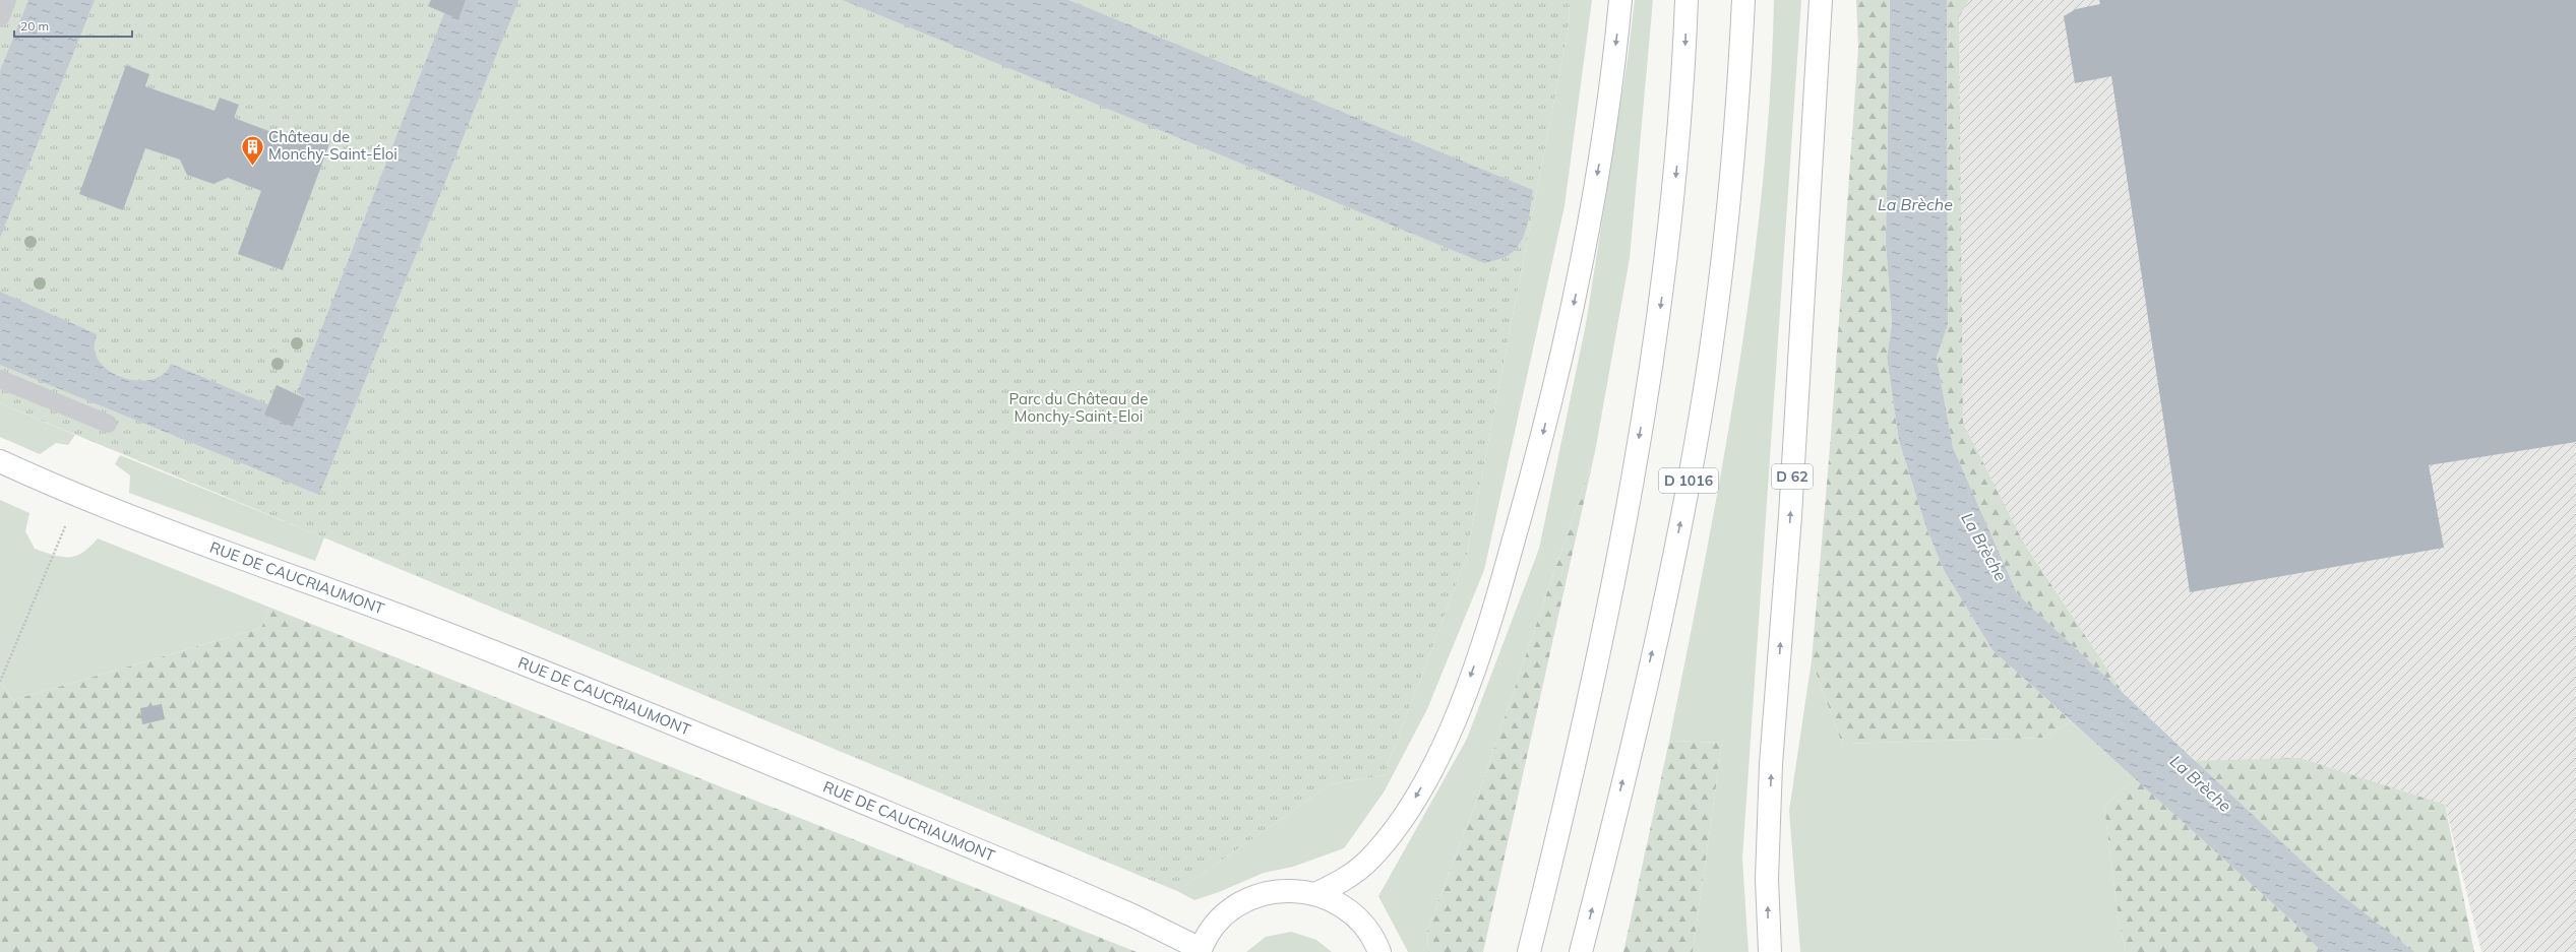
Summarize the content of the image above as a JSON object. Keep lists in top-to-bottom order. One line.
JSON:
{"streets":{"main road":["D 62","D 1016","RUE DE CAUCRIAUMONT"]},"water":["La Brèche"],"parks":["Parc du Château de Monchy-Saint-Eloi"],"places":{"building":["Château de Monchy-Saint-Éloi"]},"scale_bar":"20 m"}
